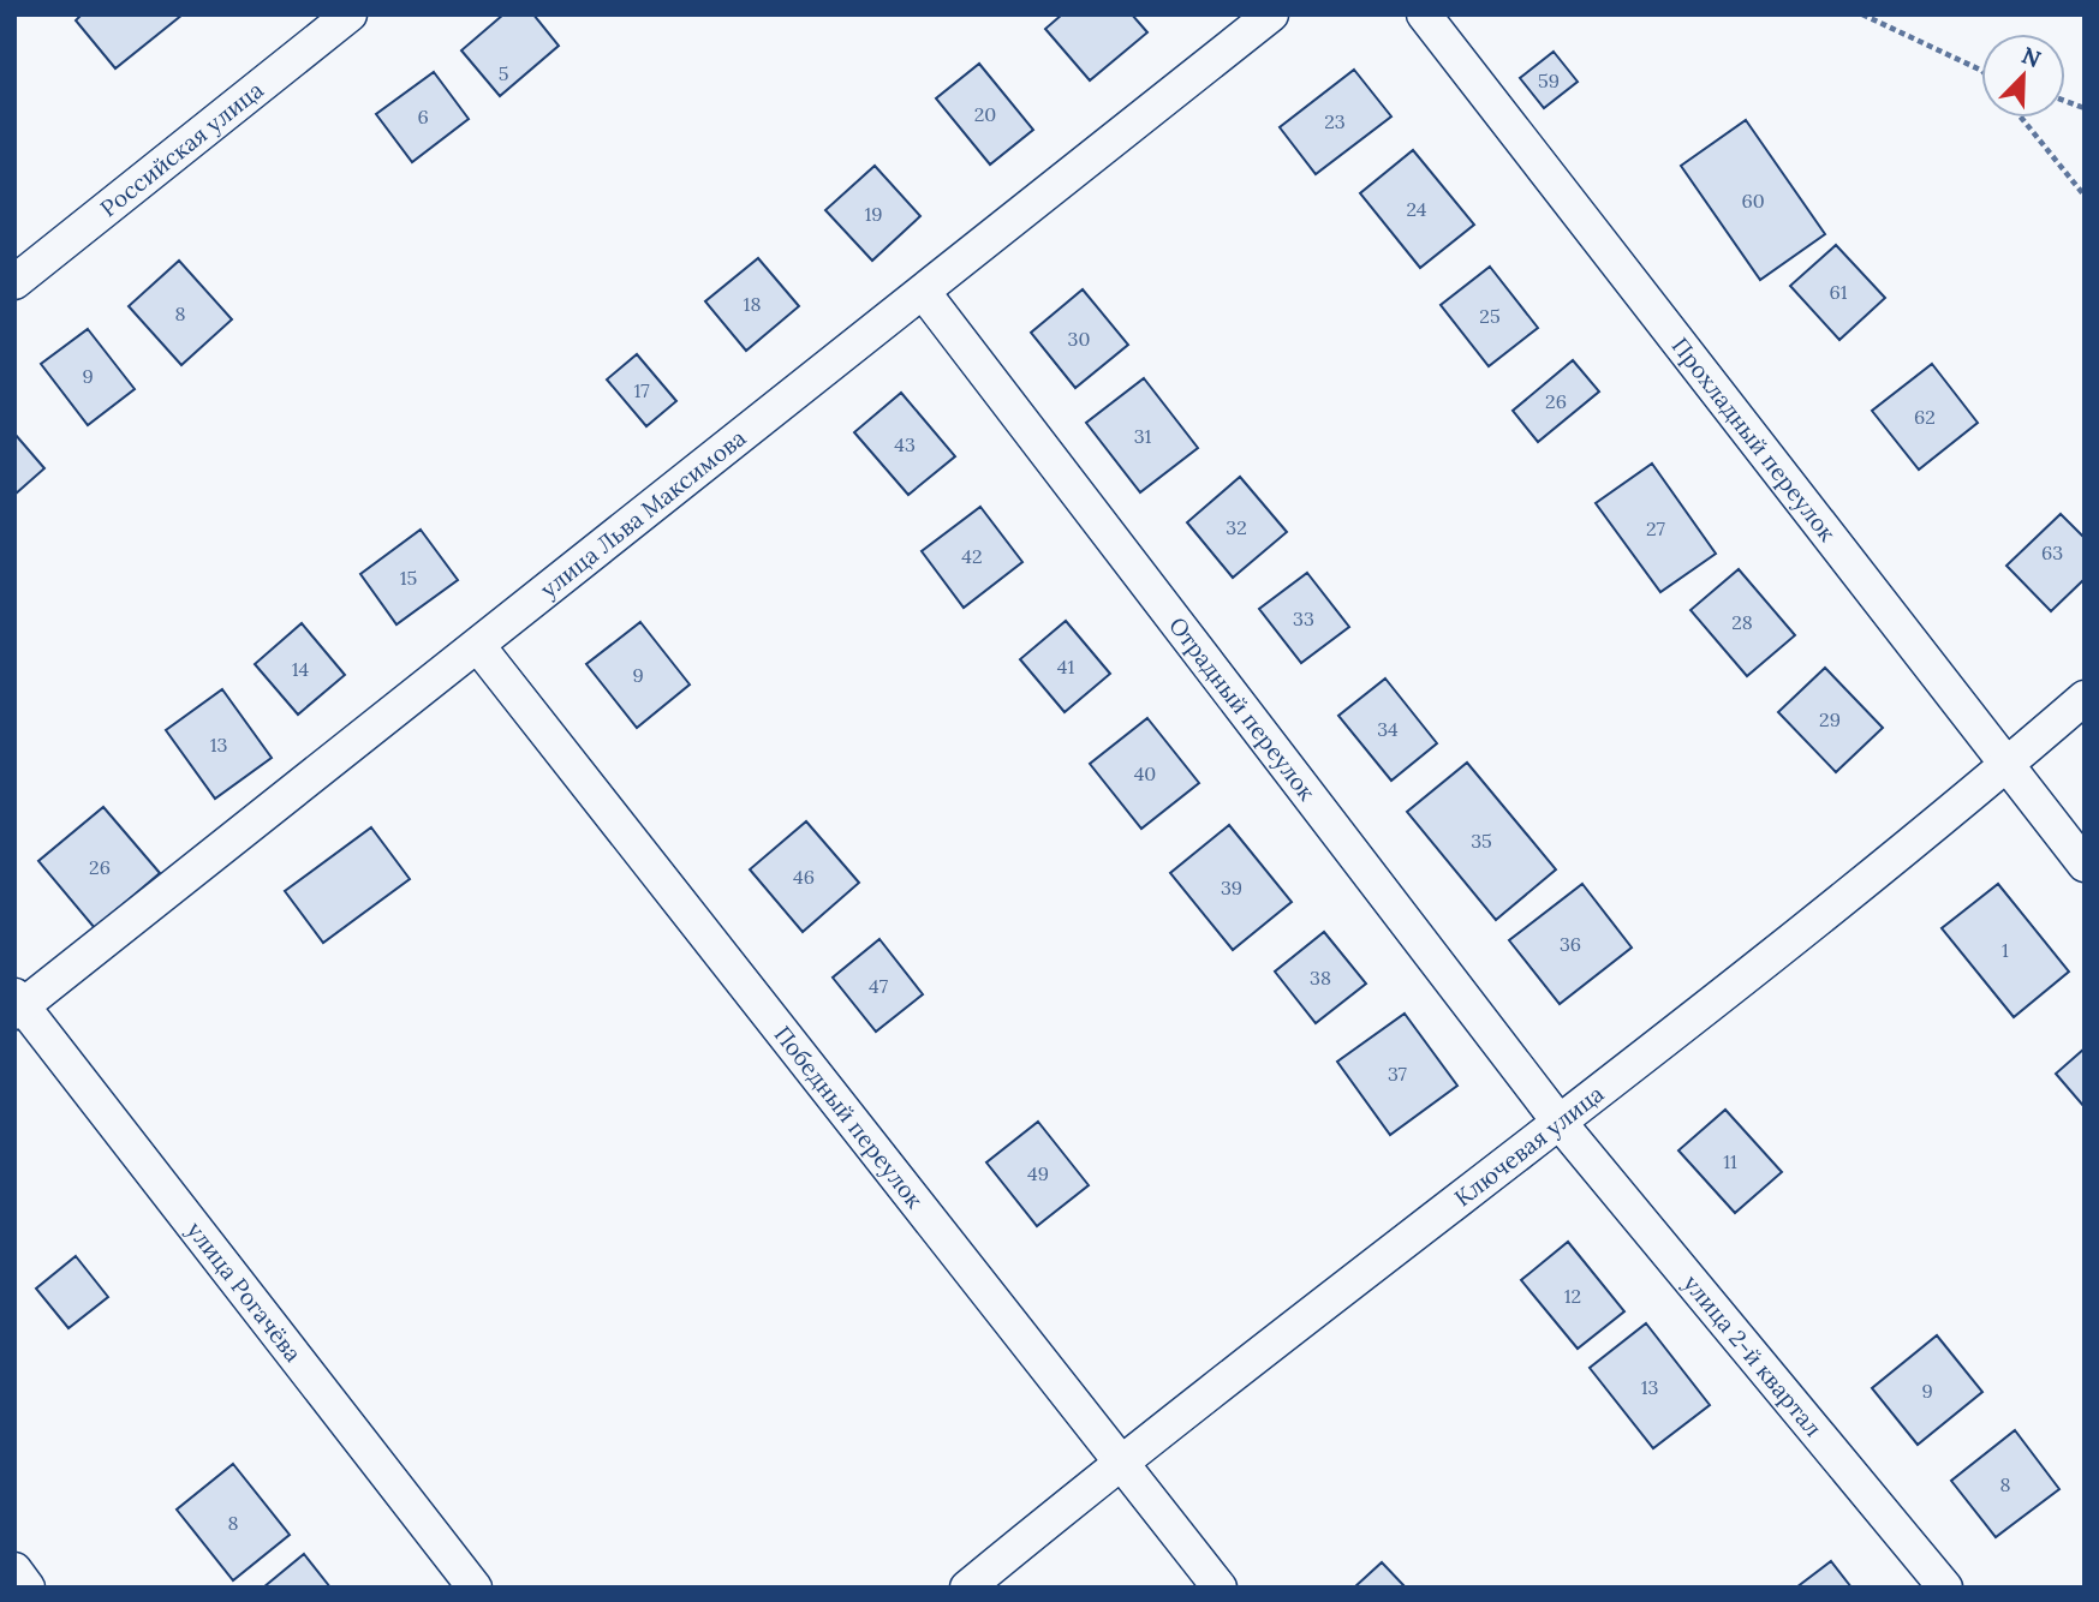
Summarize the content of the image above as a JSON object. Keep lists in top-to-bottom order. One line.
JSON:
{"streets":{"street":["Российская улица","Прохладный переулок","улица Льва Максимова","Отрадный переулок","Победный переулок","Ключевая улица","улица Рогачёва","улица 2-й квартал"]},"crossings":[["Прохладный переулок","Ключевая улица"],["улица Льва Максимова","Отрадный переулок"],["улица Льва Максимова","Победный переулок"],["улица Льва Максимова","улица Рогачёва"],["Отрадный переулок","Ключевая улица"],["Отрадный переулок","улица 2-й квартал"],["Победный переулок","Ключевая улица"],["Ключевая улица","улица 2-й квартал"]],"house_numbers":["5","59","20","6","23","60","24","19","61","18","8","25","30","9","17","26","62","31","43","32","27","63","42","15","33","28","41","14","9","29","34","13","40","35","26","46","39","36","1","38","47","37","11","49","12","13","9","8","8"],"north":"top right"}
